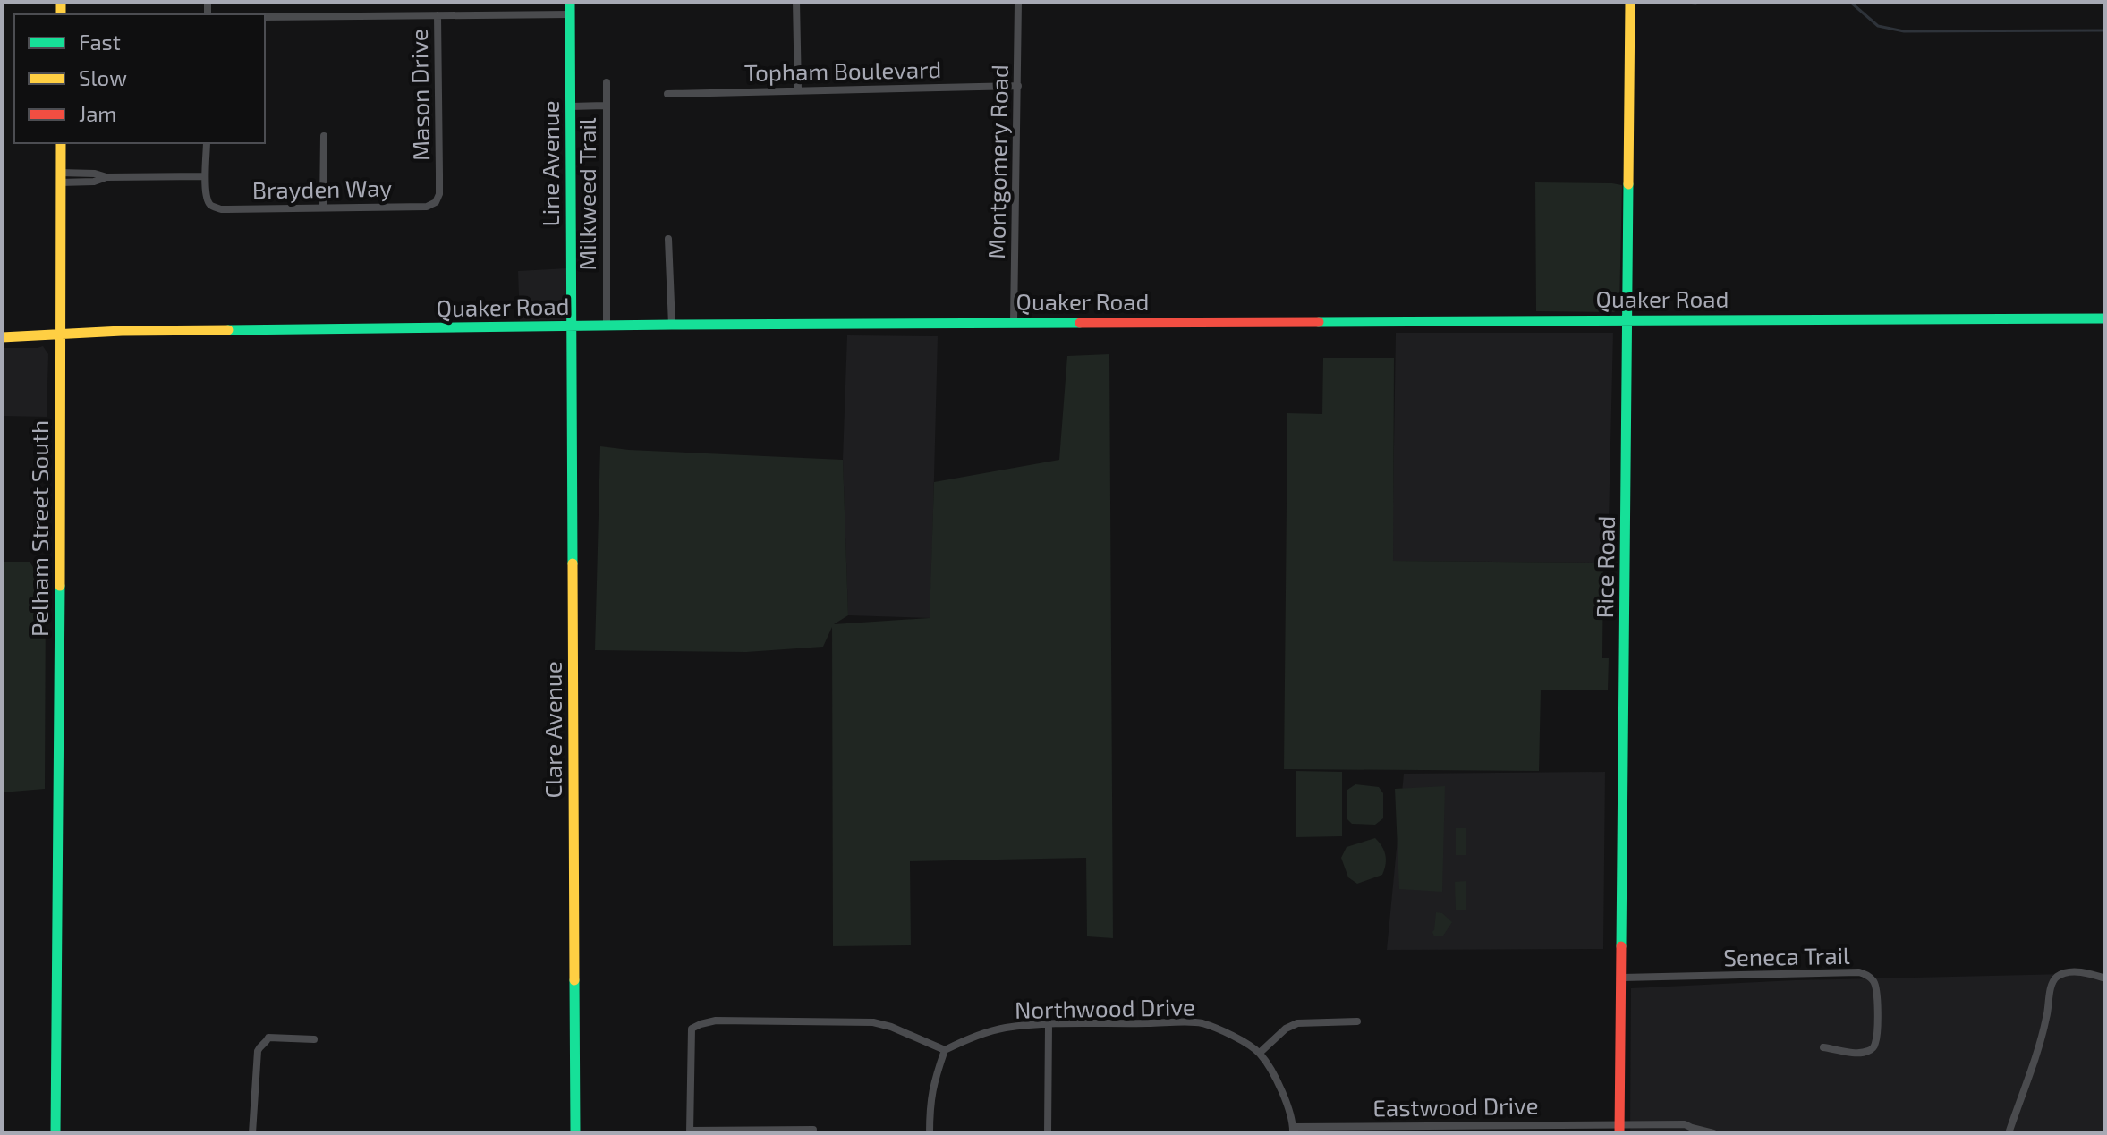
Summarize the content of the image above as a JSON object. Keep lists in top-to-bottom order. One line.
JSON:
{"streets":{"street":["Topham Boulevard","Mason Drive","Montgomery Road","Line Avenue","Brayden Way","Milkweed Trail","Quaker Road","Pelham Street South","Rice Road","Clare Avenue","Seneca Trail","Northwood Drive","Eastwood Drive"]},"crossings":[["Topham Boulevard","Montgomery Road"],["Mason Drive","Brayden Way"],["Montgomery Road","Quaker Road"],["Line Avenue","Milkweed Trail"],["Line Avenue","Quaker Road"],["Line Avenue","Clare Avenue"],["Milkweed Trail","Quaker Road"],["Quaker Road","Pelham Street South"],["Quaker Road","Rice Road"],["Quaker Road","Clare Avenue"],["Rice Road","Seneca Trail"],["Rice Road","Eastwood Drive"],["Northwood Drive","Eastwood Drive"]],"legend":["Fast","Slow","Jam"]}
